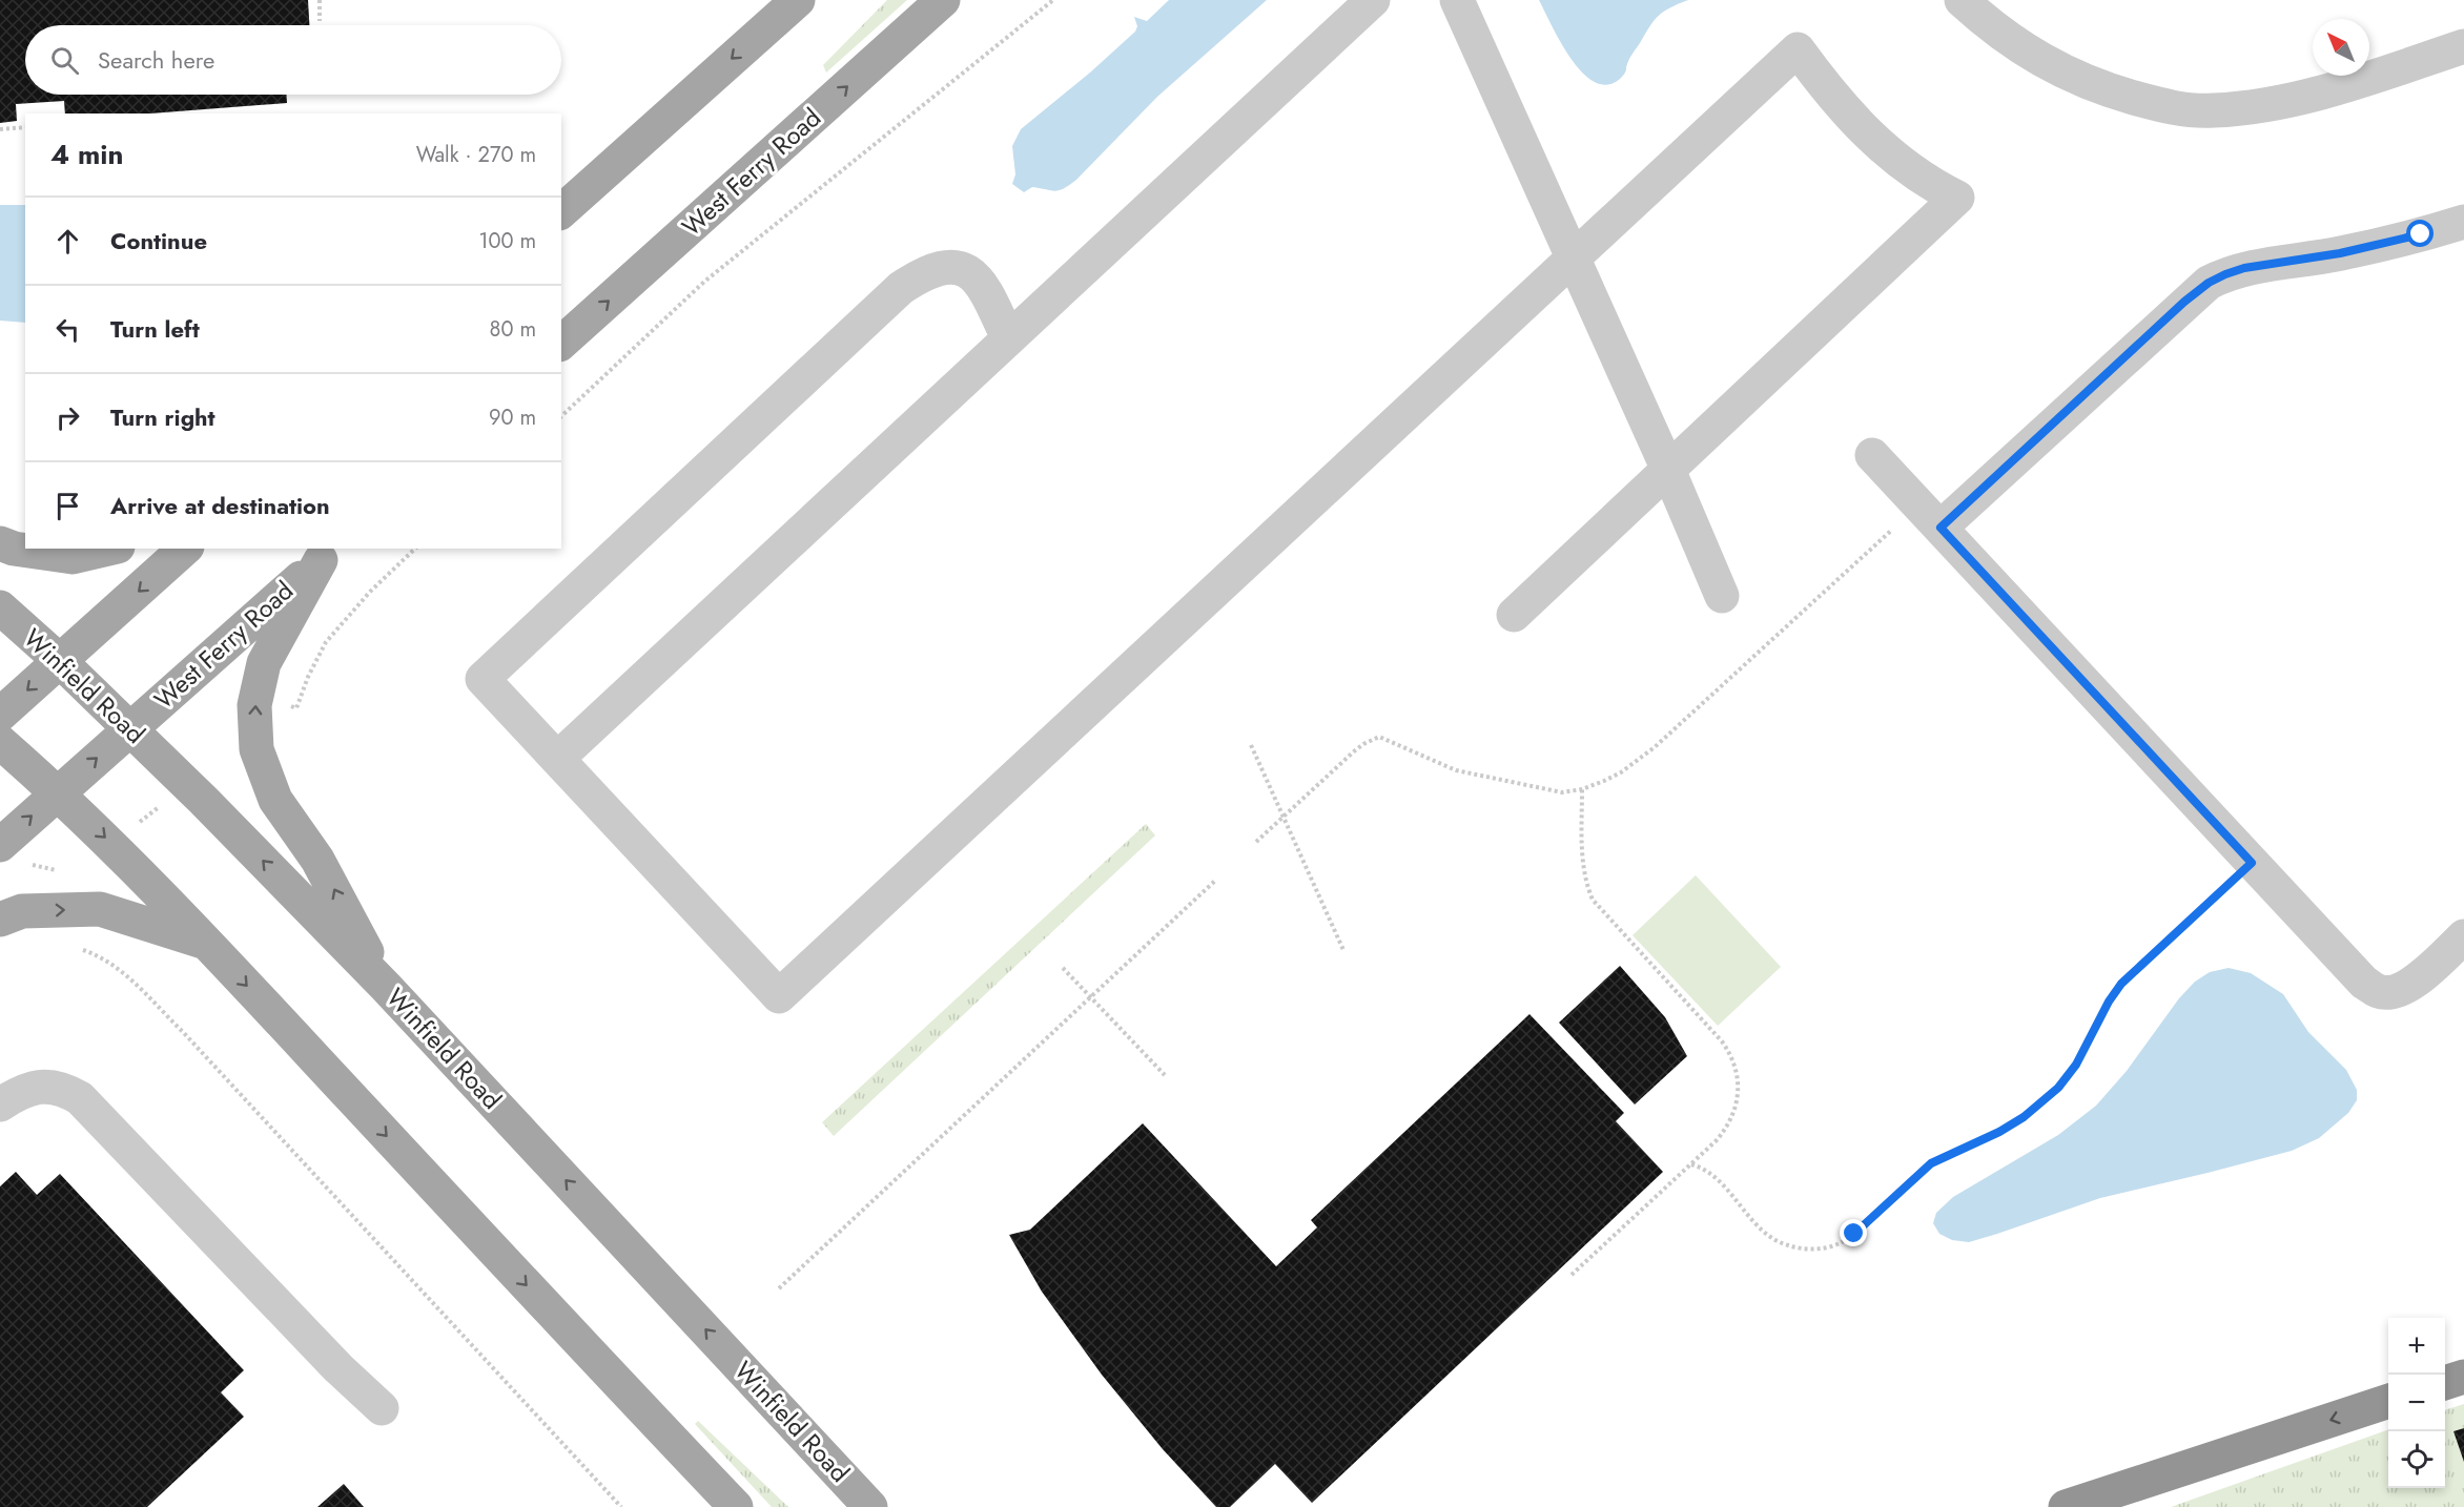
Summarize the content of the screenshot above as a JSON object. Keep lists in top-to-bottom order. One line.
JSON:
{"streets":{"main road":["West Ferry Road","Winfield Road"]},"crossings":[["West Ferry Road","Winfield Road"]],"north":"top left","page":{"search":"Search here","heading":["4 min","Walk · 270 m"],"list":[["Continue","100 m"],["Turn left","80 m"],["Turn right","90 m"],"Arrive at destination"],"map_buttons":["+","−"]}}
